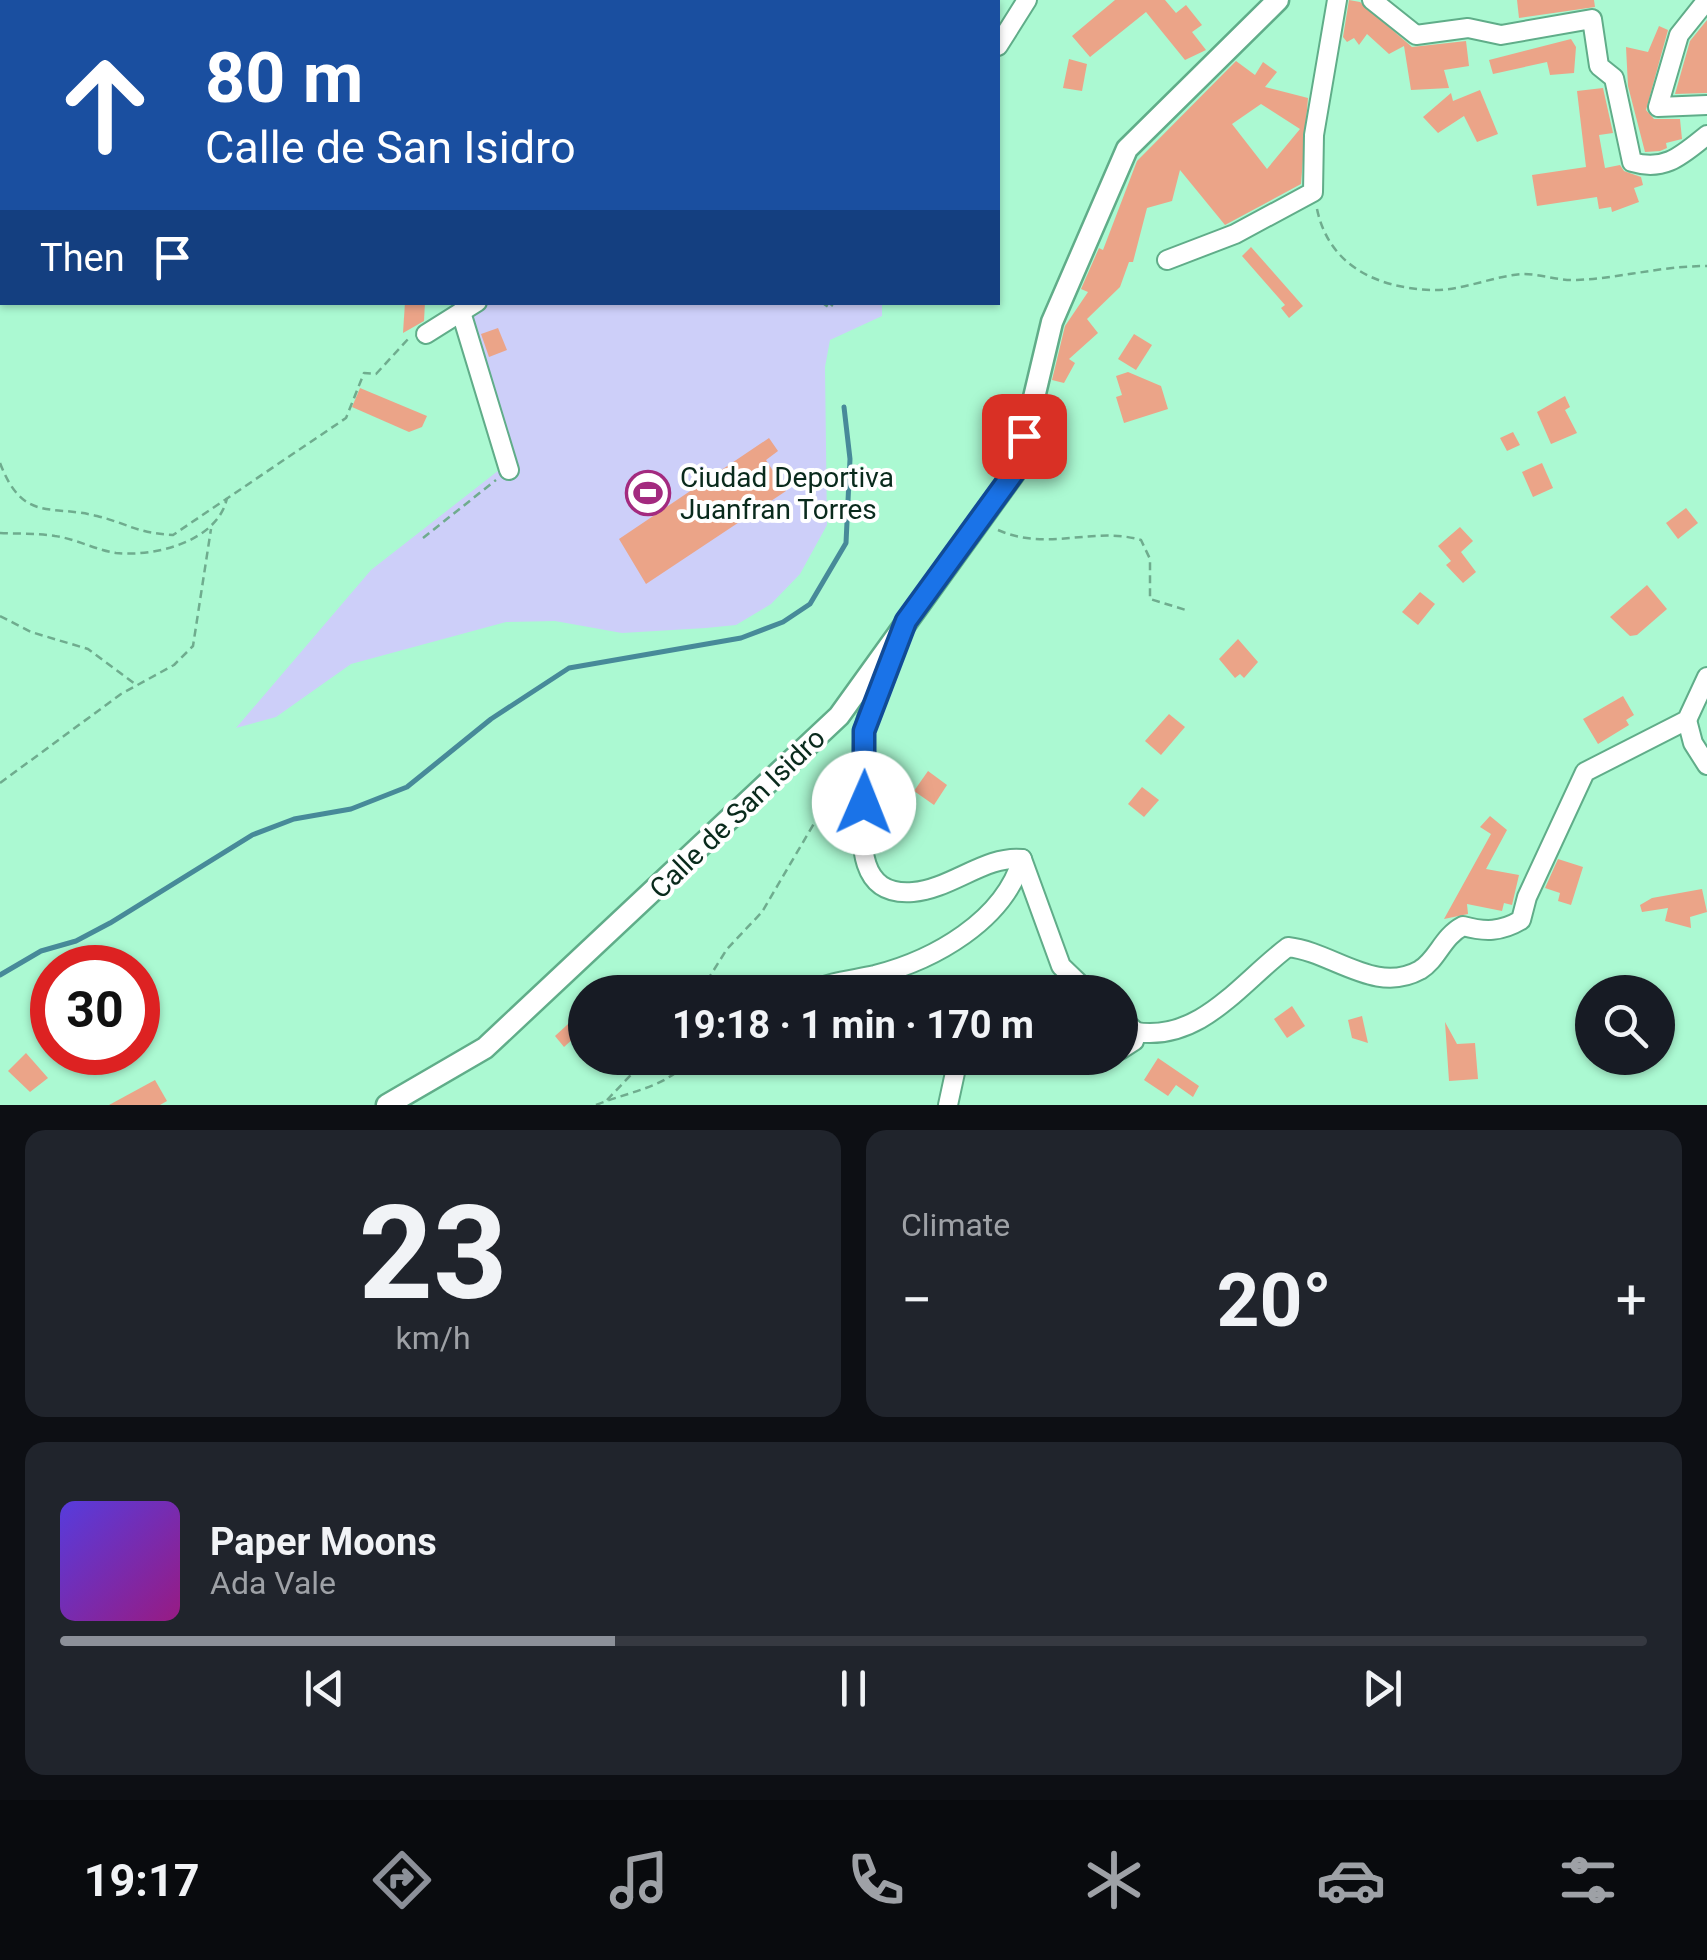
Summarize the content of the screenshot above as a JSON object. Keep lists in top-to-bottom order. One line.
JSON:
{"streets":{"street":["Calle de San Isidro"]},"places":{"sports":["Ciudad Deportiva Juanfran Torres"]},"page":{"turn":["80 m","Calle de San Isidro"],"then":"Then","limit":"30","trip":"19:18 · 1 min · 170 m","tile":[["23","km/h"],"Climate"],"heat":["−","20°","+"],"song":["Paper Moons","Ada Vale"],"tabs":"19:17"}}
